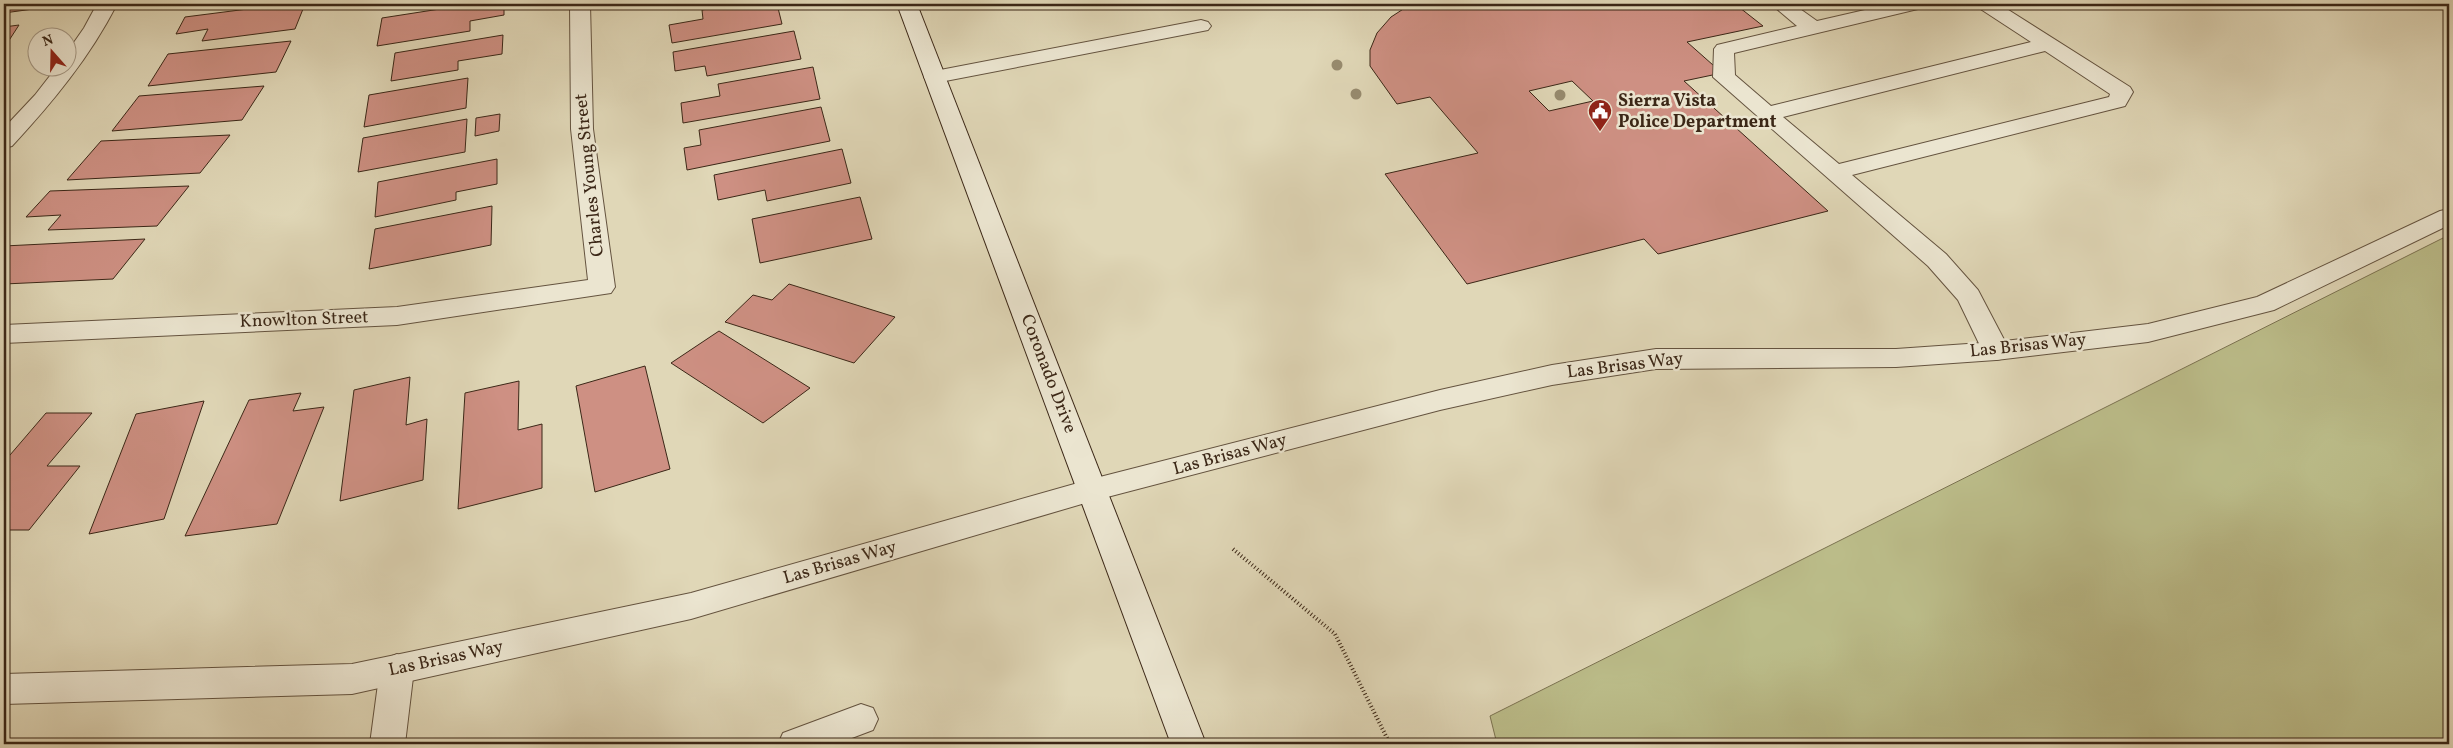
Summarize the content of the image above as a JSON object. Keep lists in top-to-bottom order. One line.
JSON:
{"streets":{"street":["Charles Young Street","Knowlton Street","Las Brisas Way","Coronado Drive"]},"crossings":[["Charles Young Street","Knowlton Street"],["Las Brisas Way","Coronado Drive"]],"places":{"public building":["Sierra Vista Police Department"]},"north":"top"}
